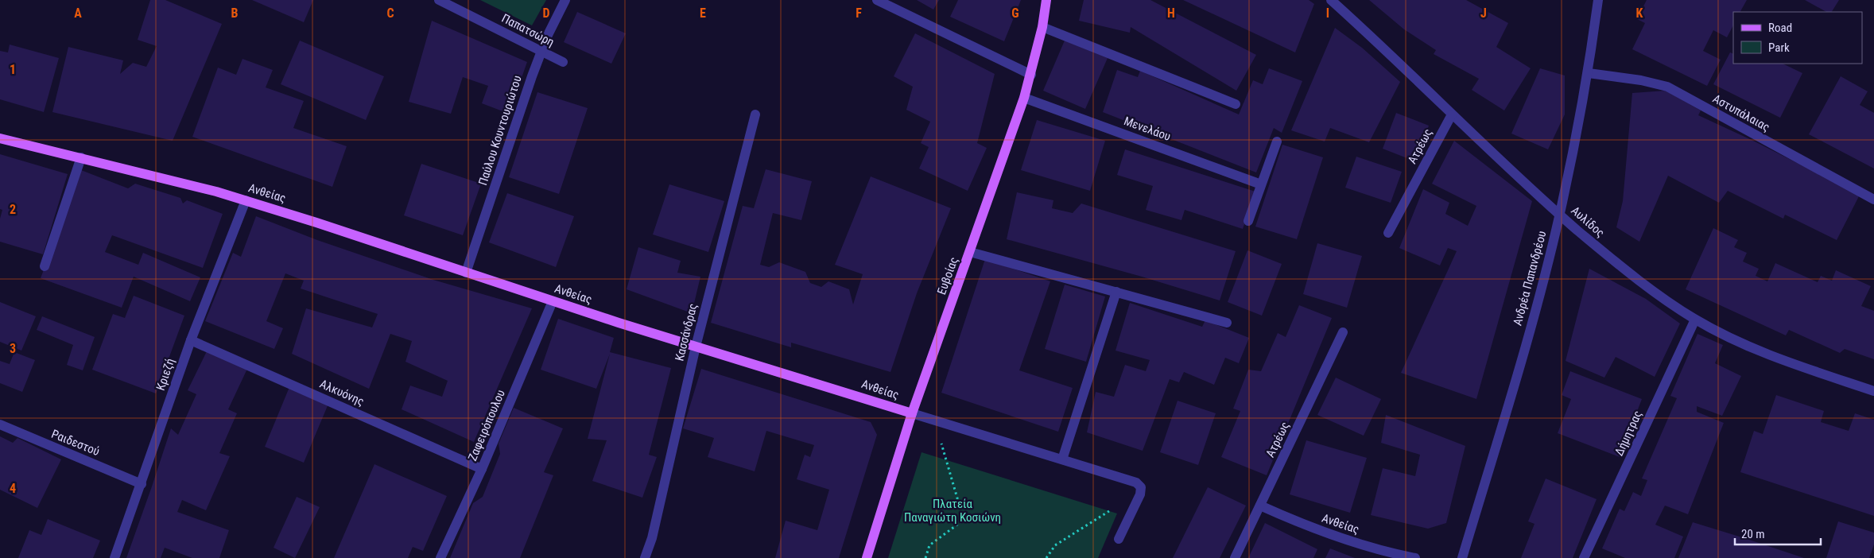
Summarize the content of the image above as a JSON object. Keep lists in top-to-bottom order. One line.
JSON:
{"streets":{"main road":["Ανθείας","Ευβοίας"],"street":["Παπατσώρη","Αστυπάλαιας","Μενελάου","Παύλου Κουντουριώτου","Ατρέως","Αυλίδος","Ανδρέα Παπανδρέου","Κασσάνδρας","Κριεζή","Αλκυόνης","Ζαφειρόπουλου","Δήμητρας","Ραιδεστού"]},"crossings":[["Παπατσώρη","Παύλου Κουντουριώτου"],["Αστυπάλαιας","Ανδρέα Παπανδρέου"],["Μενελάου","Ευβοίας"],["Παύλου Κουντουριώτου","Ανθείας"],["Ατρέως","Ανθείας"],["Ατρέως","Αυλίδος"],["Ανθείας","Ευβοίας"],["Ανθείας","Κασσάνδρας"],["Ανθείας","Κριεζή"],["Ανθείας","Ζαφειρόπουλου"],["Αυλίδος","Ανδρέα Παπανδρέου"],["Αυλίδος","Δήμητρας"],["Κριεζή","Αλκυόνης"],["Κριεζή","Ραιδεστού"],["Αλκυόνης","Ζαφειρόπουλου"]],"parks":["Πλατεία Παναγιώτη Κοσιώνη"],"legend":["Road","Park"],"scale_bar":"20 m","grid":{"columns":["A","B","C","D","E","F","G","H","I","J","K"],"rows":["1","2","3","4"]}}
